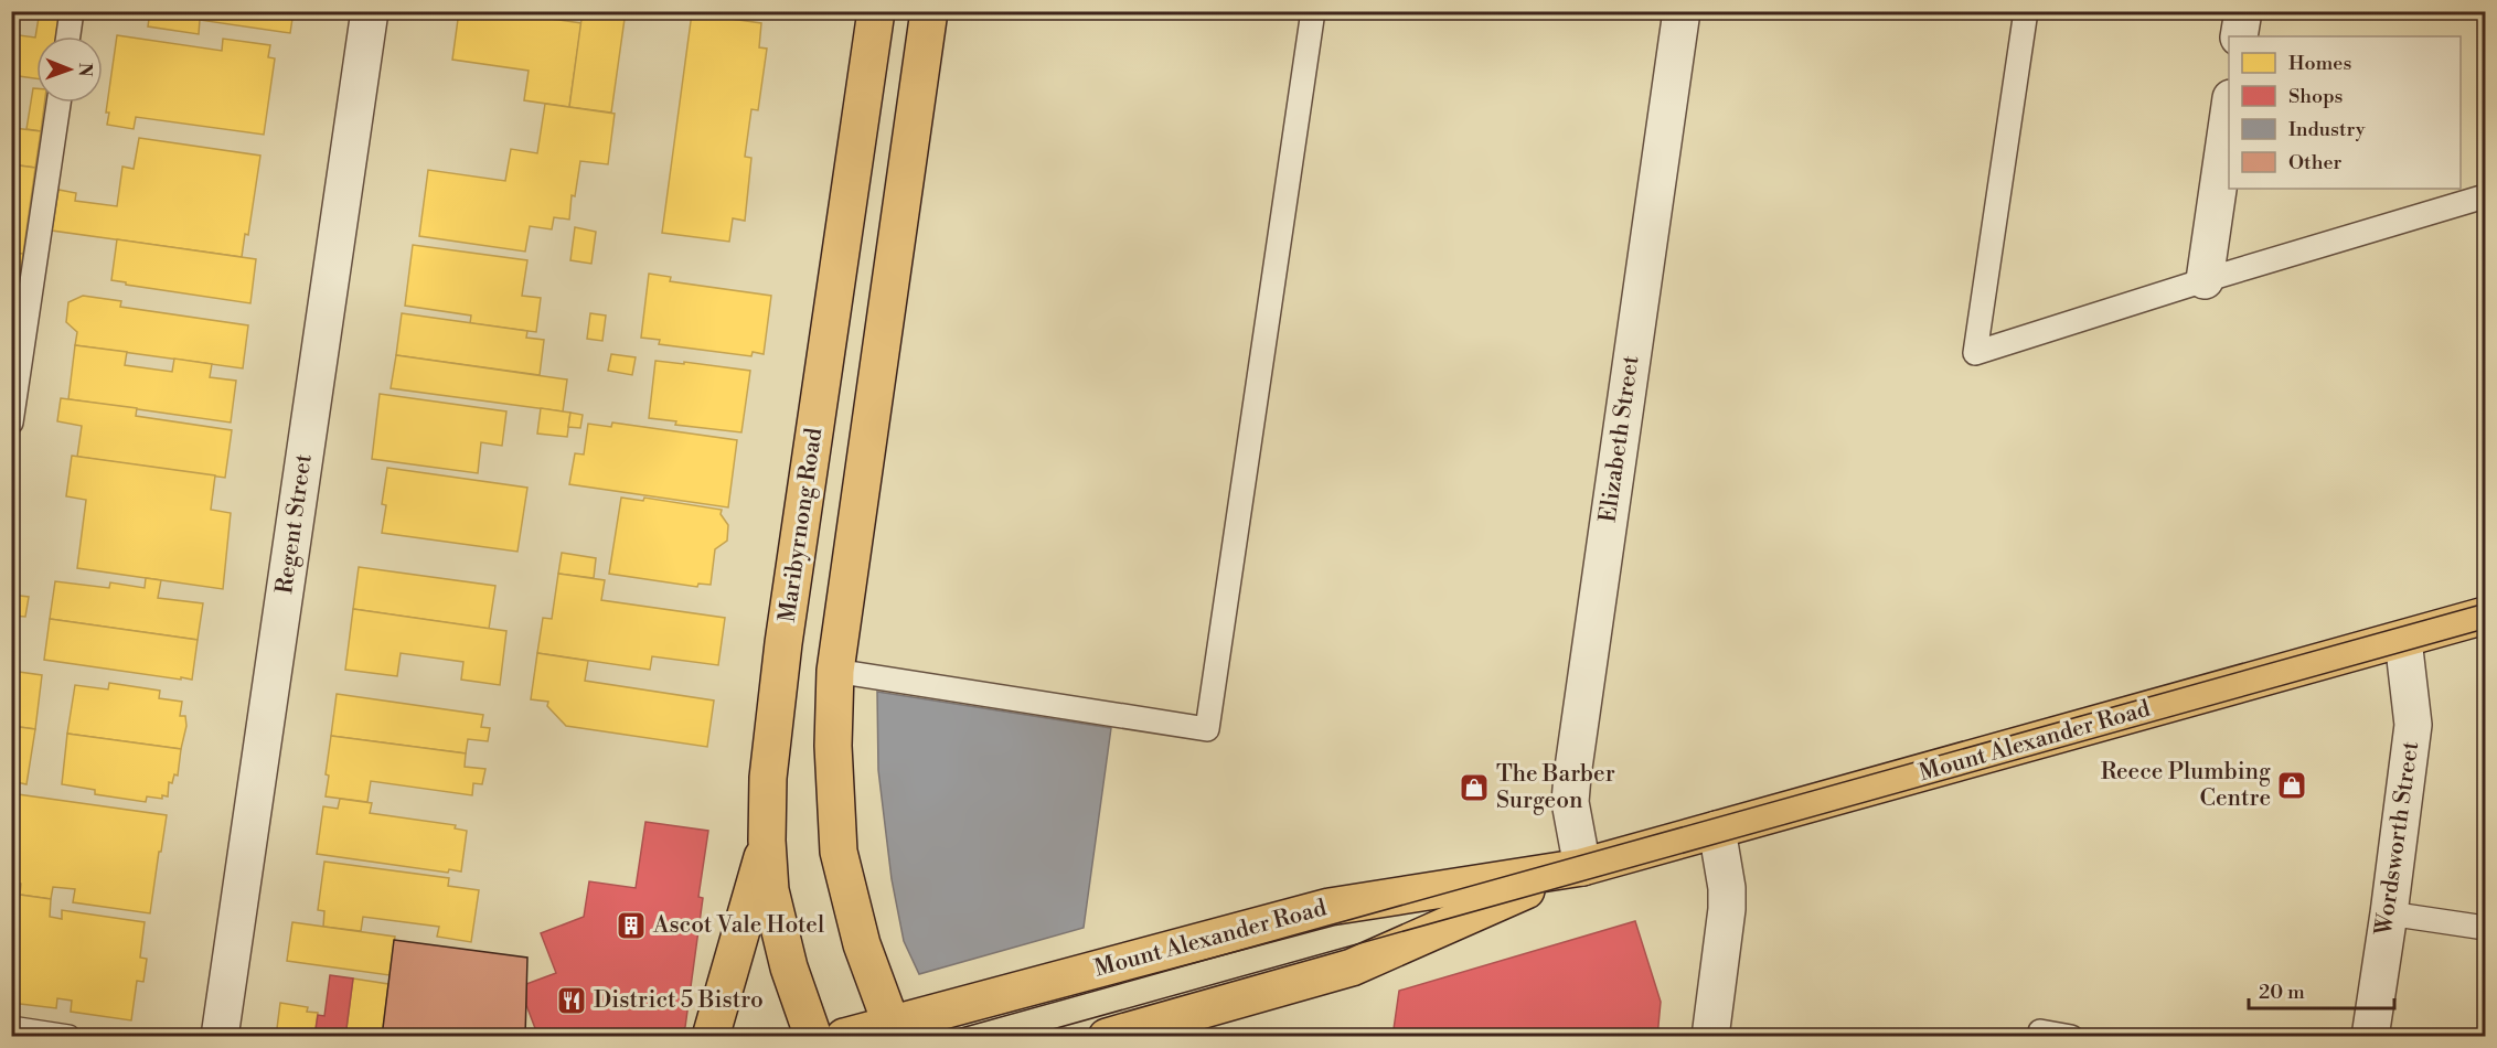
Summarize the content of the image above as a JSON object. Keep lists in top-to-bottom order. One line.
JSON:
{"streets":{"main road":["Maribyrnong Road","Mount Alexander Road"],"street":["Elizabeth Street","Regent Street","Wordsworth Street"]},"crossings":[["Elizabeth Street","Mount Alexander Road"],["Mount Alexander Road","Wordsworth Street"]],"places":{"shop":["Reece Plumbing Centre","The Barber Surgeon"],"building":["Ascot Vale Hotel"],"restaurant":["District 5 Bistro"]},"legend":["Homes","Shops","Industry","Other"],"scale_bar":"20 m","north":"right"}
